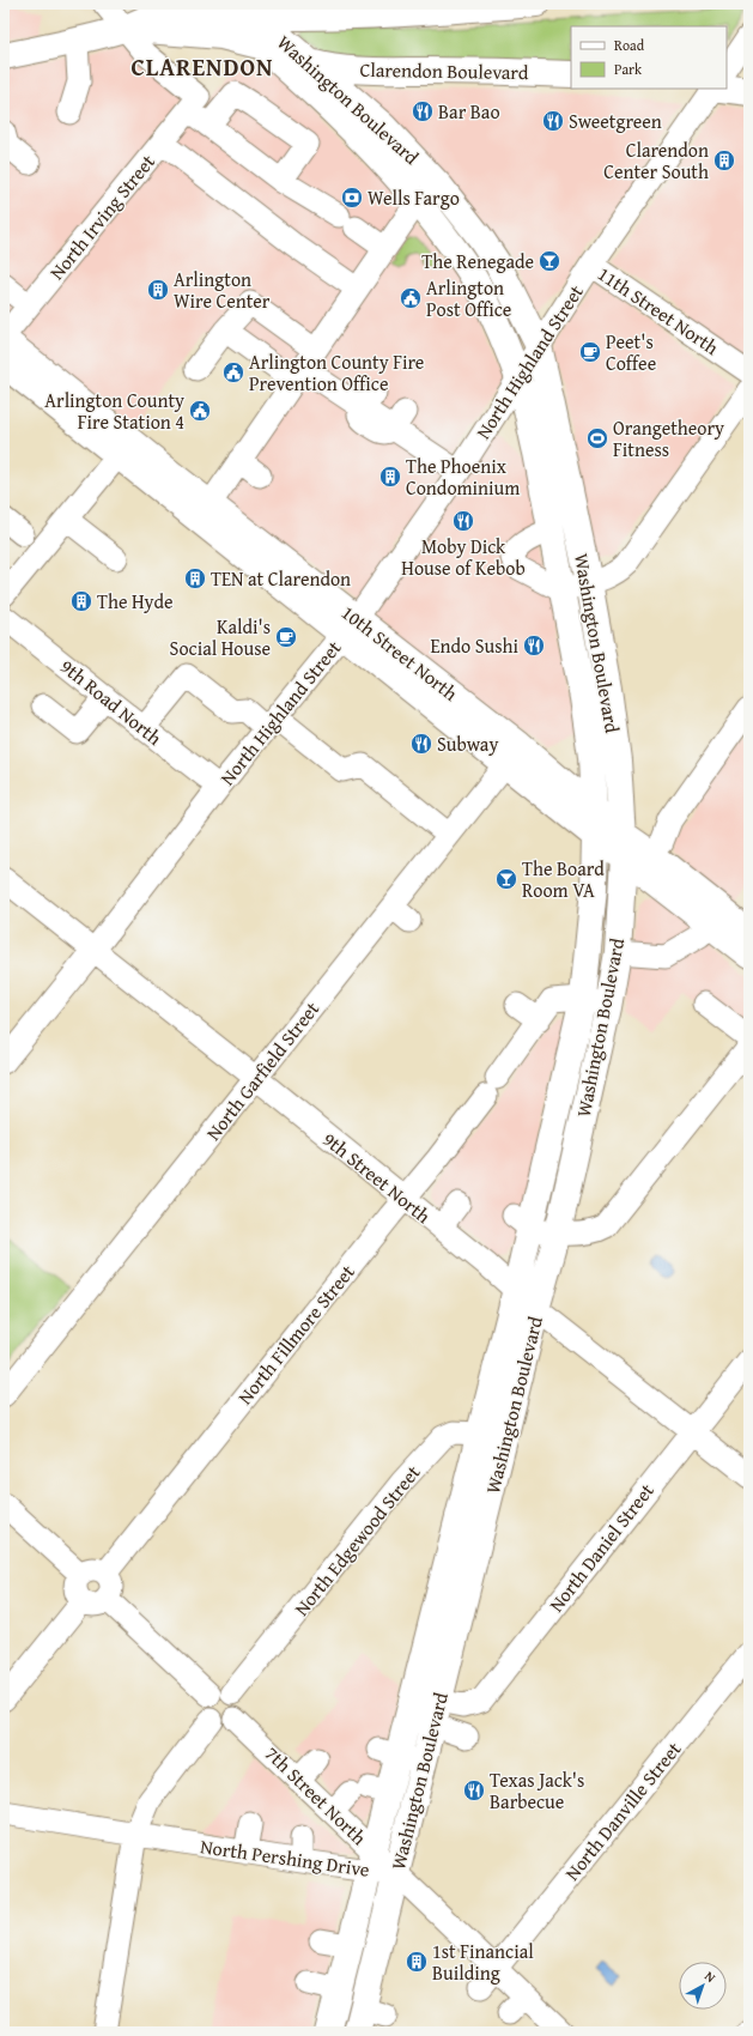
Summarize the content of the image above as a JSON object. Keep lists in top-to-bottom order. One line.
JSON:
{"streets":{"main road":["Clarendon Boulevard","Washington Boulevard","10th Street North"],"street":["North Irving Street","11th Street North","North Highland Street","9th Road North","North Garfield Street","9th Street North","North Fillmore Street","North Edgewood Street","North Daniel Street","7th Street North","North Danville Street","North Pershing Drive"]},"crossings":[["Clarendon Boulevard","Washington Boulevard"],["Washington Boulevard","North Highland Street"],["Washington Boulevard","10th Street North"],["Washington Boulevard","9th Street North"],["Washington Boulevard","North Fillmore Street"],["Washington Boulevard","North Edgewood Street"],["Washington Boulevard","North Daniel Street"],["Washington Boulevard","7th Street North"],["Washington Boulevard","North Pershing Drive"],["North Irving Street","10th Street North"],["11th Street North","North Highland Street"],["North Highland Street","10th Street North"],["North Highland Street","9th Road North"],["North Highland Street","9th Street North"],["10th Street North","North Garfield Street"],["North Garfield Street","9th Street North"],["9th Street North","North Fillmore Street"],["9th Street North","North Daniel Street"],["North Edgewood Street","7th Street North"],["7th Street North","North Pershing Drive"],["North Danville Street","North Pershing Drive"]],"districts":["CLARENDON"],"places":{"restaurant":["Bar Bao","Sweetgreen","Moby Dick House of Kebob","Endo Sushi","Subway","Texas Jack's Barbecue"],"building":["Clarendon Center South","Arlington Wire Center","The Phoenix Condominium","TEN at Clarendon","The Hyde","1st Financial Building"],"bank":["Wells Fargo"],"bar":["The Renegade","The Board Room VA"],"public building":["Arlington Post Office","Arlington County Fire Prevention Office","Arlington County Fire Station 4"],"cafe":["Peet's Coffee","Kaldi's Social House"],"sports":["Orangetheory Fitness"]},"legend":["Road","Park"],"north":"top right"}
